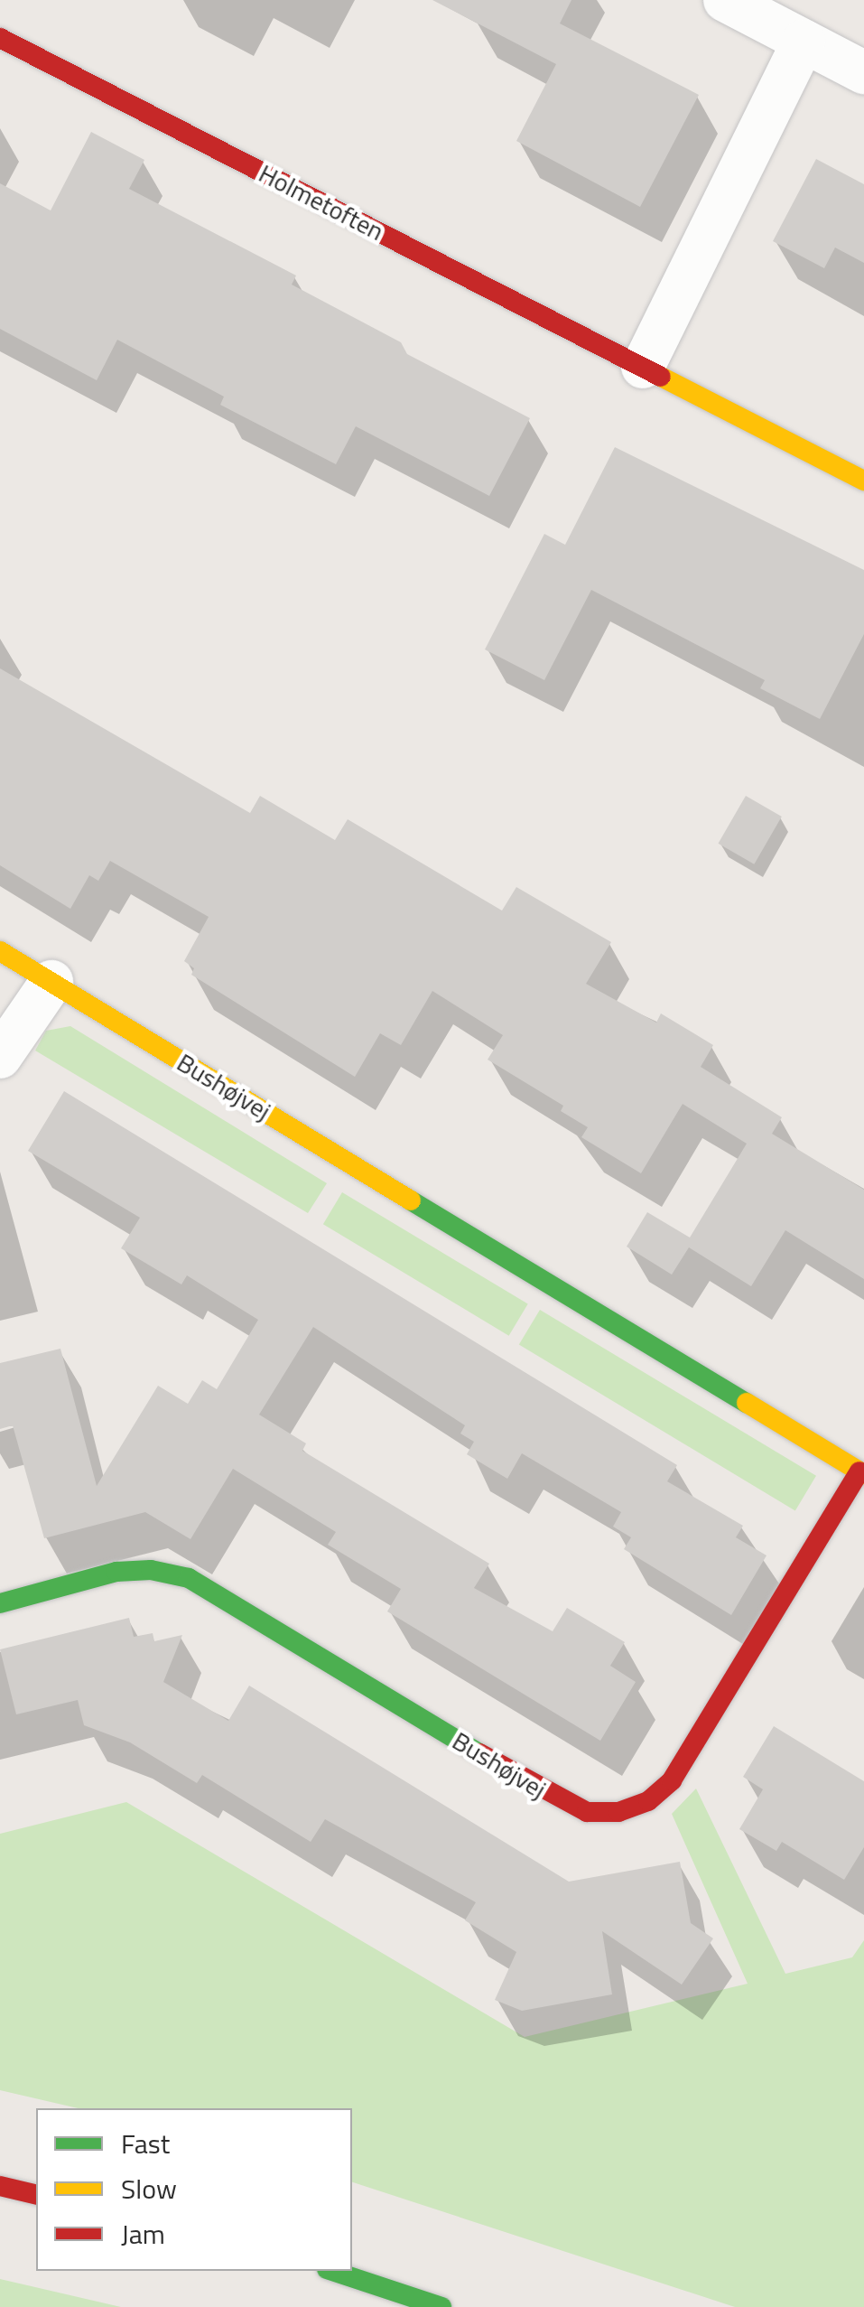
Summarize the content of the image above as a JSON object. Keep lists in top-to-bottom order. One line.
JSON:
{"streets":{"street":["Holmetoften","Bushøjvej"]},"legend":["Fast","Slow","Jam"]}
